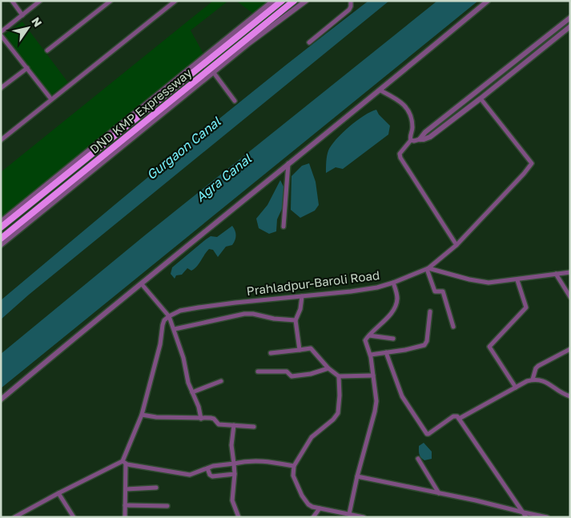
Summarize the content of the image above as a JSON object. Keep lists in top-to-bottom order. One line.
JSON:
{"streets":{"highway":["DND KMP Expressway"],"street":["Prahladpur-Baroli Road"]},"water":["Gurgaon Canal","Agra Canal"],"north":"top right"}
